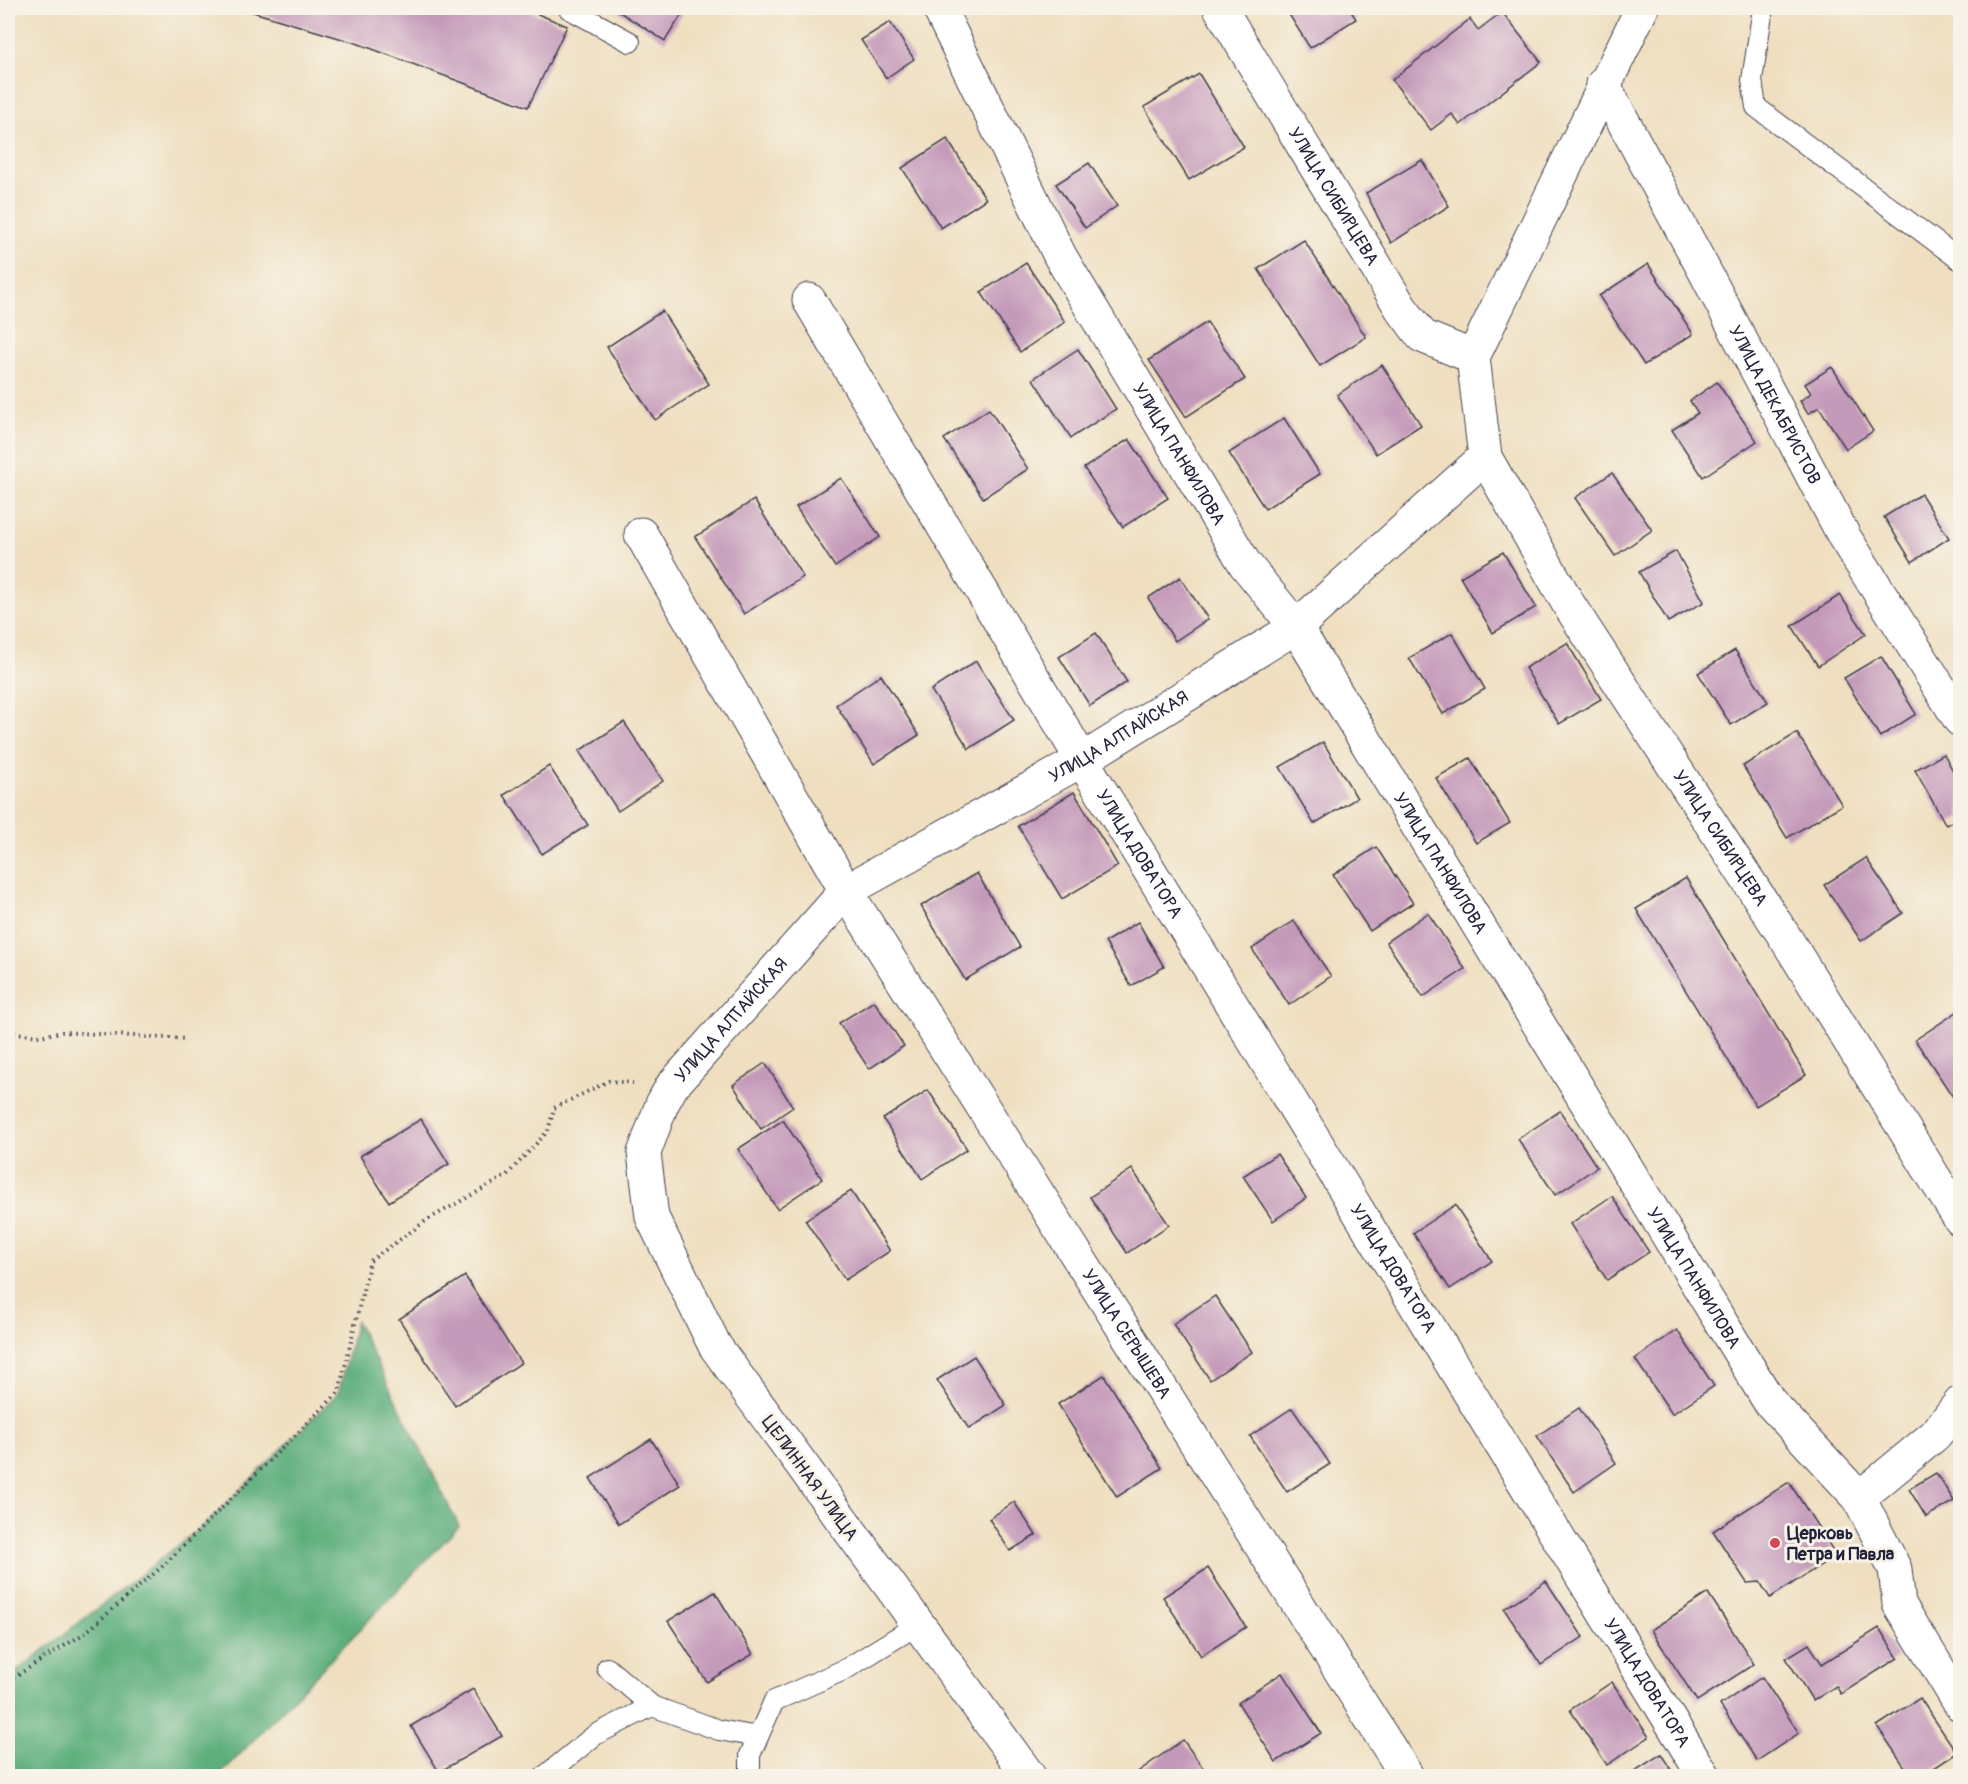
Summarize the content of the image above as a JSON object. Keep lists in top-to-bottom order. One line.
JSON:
{"streets":{"street":["УЛИЦА СИБИРЦЕВА","УЛИЦА ДЕКАБРИСТОВ","УЛИЦА ПАНФИЛОВА","УЛИЦА АЛТАЙСКАЯ","УЛИЦА ДОВАТОРА","УЛИЦА СЕРЫШЕВА","ЦЕЛИННАЯ УЛИЦА"]},"crossings":[["УЛИЦА СИБИРЦЕВА","УЛИЦА АЛТАЙСКАЯ"],["УЛИЦА ПАНФИЛОВА","УЛИЦА АЛТАЙСКАЯ"],["УЛИЦА АЛТАЙСКАЯ","УЛИЦА ДОВАТОРА"],["УЛИЦА АЛТАЙСКАЯ","УЛИЦА СЕРЫШЕВА"],["УЛИЦА АЛТАЙСКАЯ","ЦЕЛИННАЯ УЛИЦА"]],"places":["Церковь Петра и Павла"]}
